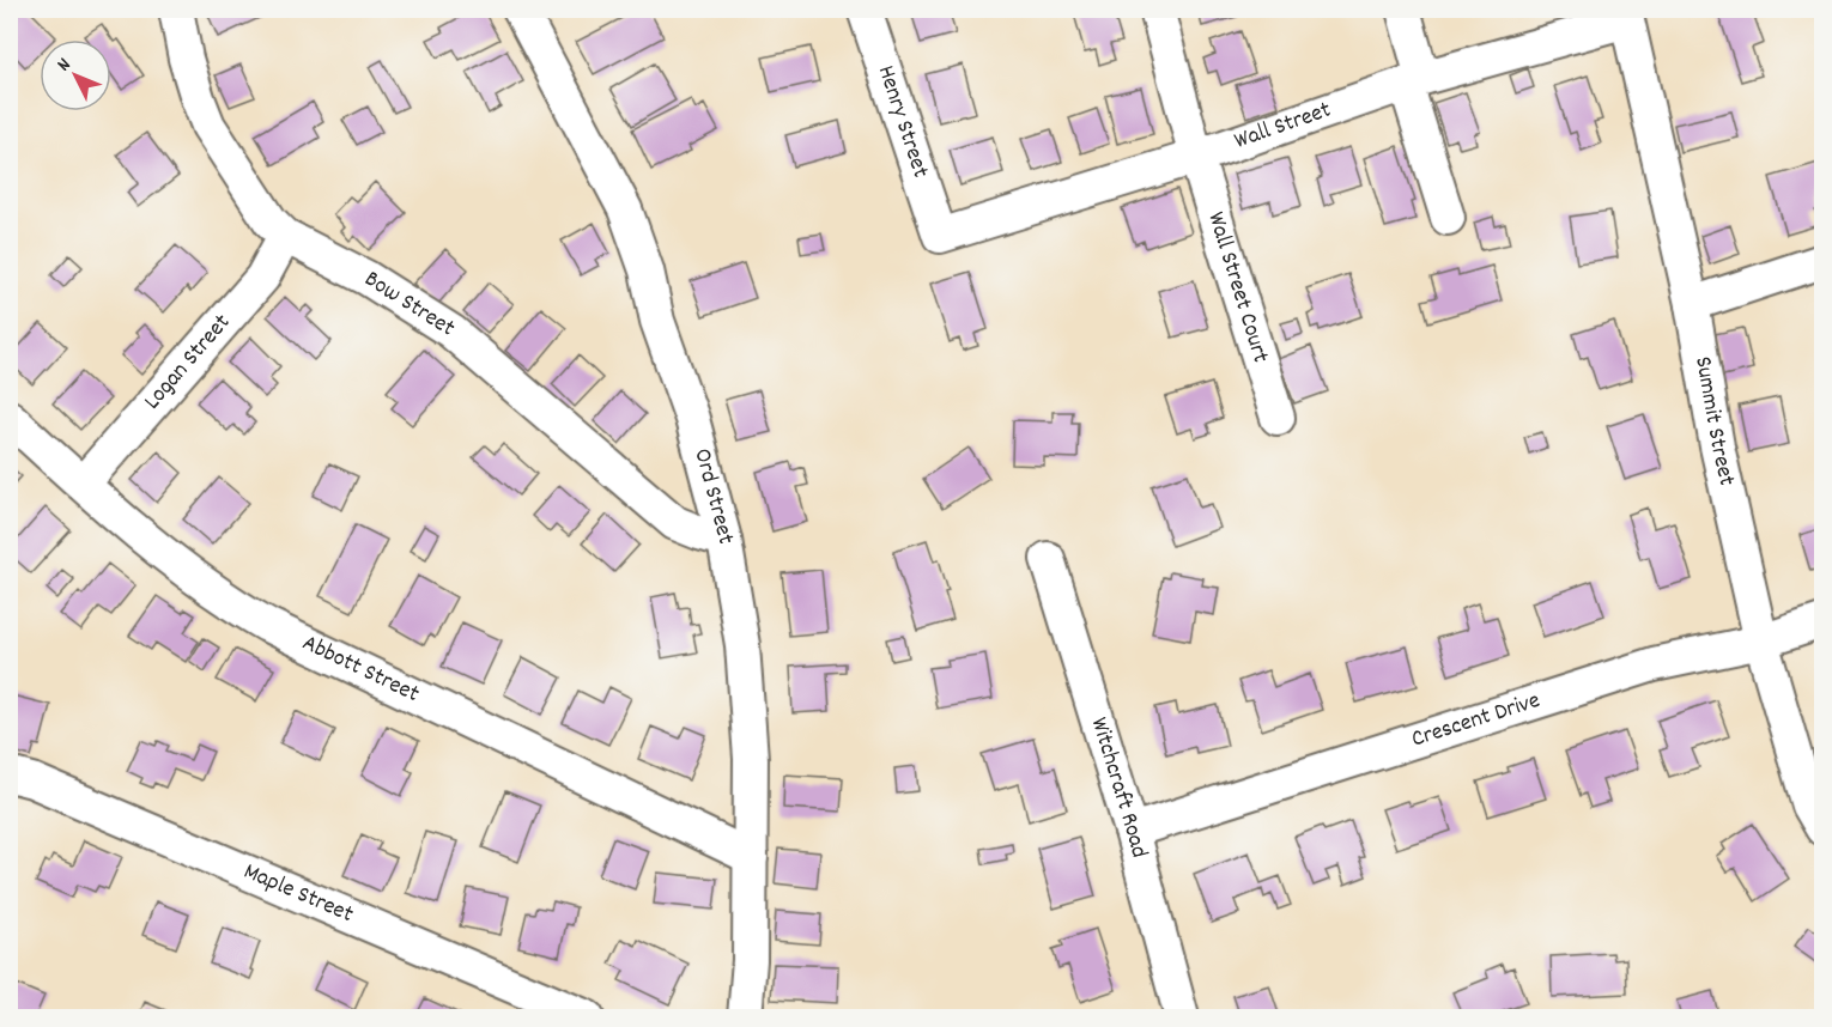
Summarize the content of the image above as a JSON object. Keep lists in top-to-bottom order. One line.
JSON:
{"streets":{"street":["Henry Street","Wall Street","Wall Street Court","Bow Street","Logan Street","Summit Street","Ord Street","Abbott Street","Crescent Drive","Witchcraft Road","Maple Street"]},"crossings":[["Henry Street","Wall Street"],["Wall Street","Wall Street Court"],["Wall Street","Summit Street"],["Bow Street","Logan Street"],["Bow Street","Ord Street"],["Logan Street","Abbott Street"],["Summit Street","Crescent Drive"],["Ord Street","Abbott Street"],["Crescent Drive","Witchcraft Road"]],"north":"top left"}
